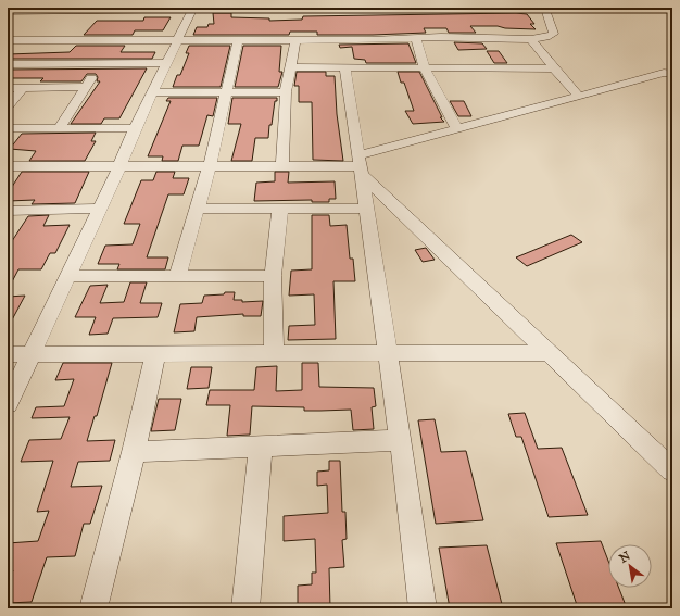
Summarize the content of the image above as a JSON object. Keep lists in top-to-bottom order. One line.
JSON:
{"north":"top left"}
